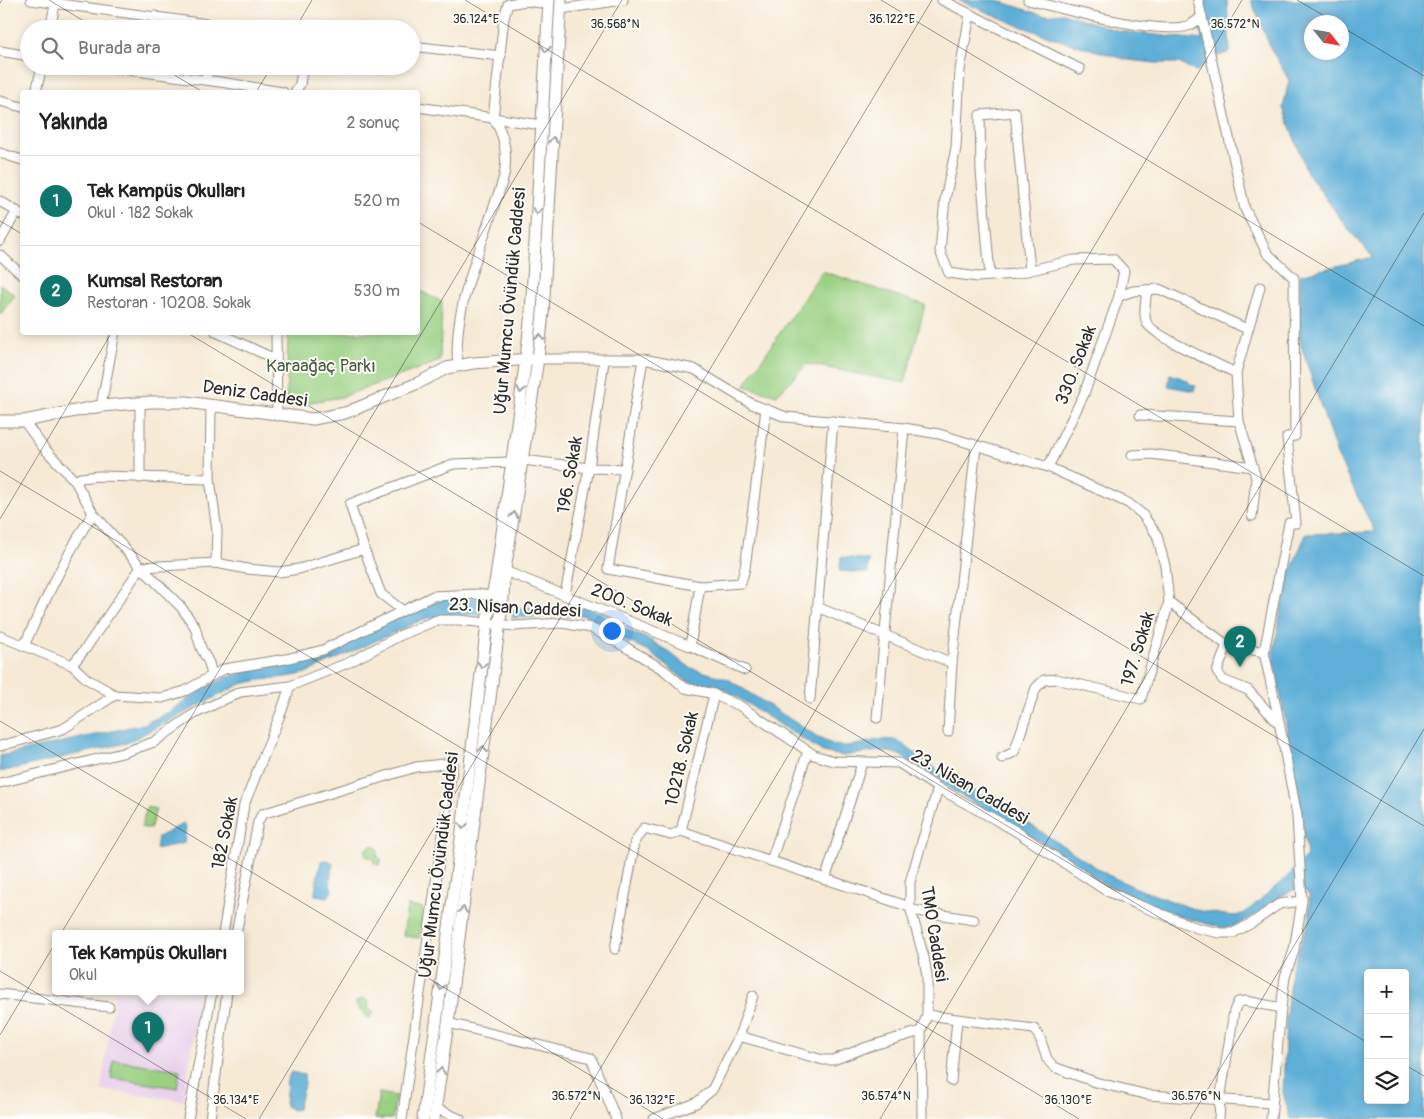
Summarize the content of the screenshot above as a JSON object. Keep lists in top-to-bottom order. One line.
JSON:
{"streets":{"street":["Uğur Mumcu Övündük Caddesi","330. Sokak","Deniz Caddesi","196. Sokak","200. Sokak","23. Nisan Caddesi","197. Sokak","10218. Sokak","182 Sokak","TMO Caddesi"]},"crossings":[["Uğur Mumcu Övündük Caddesi","Deniz Caddesi"],["Uğur Mumcu Övündük Caddesi","200. Sokak"],["Uğur Mumcu Övündük Caddesi","23. Nisan Caddesi"],["330. Sokak","197. Sokak"],["196. Sokak","200. Sokak"],["23. Nisan Caddesi","10218. Sokak"],["23. Nisan Caddesi","182 Sokak"],["23. Nisan Caddesi","TMO Caddesi"]],"parks":["Karaağaç Parkı"],"north":"bottom right","page":{"search":"Burada ara","heading":["Yakında","2 sonuç"],"list":[{"mark":"1","name":"Tek Kampüs Okulları","note":"Okul · 182 Sokak","value":"520 m"},{"mark":"2","name":"Kumsal Restoran","note":"Restoran · 10208. Sokak","value":"530 m"}],"pins":["2","1"],"popup":["Tek Kampüs Okulları","Okul"],"map_buttons":["+","−"]},"coordinates":["36.124°E","36.122°E","36.568°N","36.572°N","36.574°N","36.576°N","36.134°E","36.132°E","36.130°E"]}
